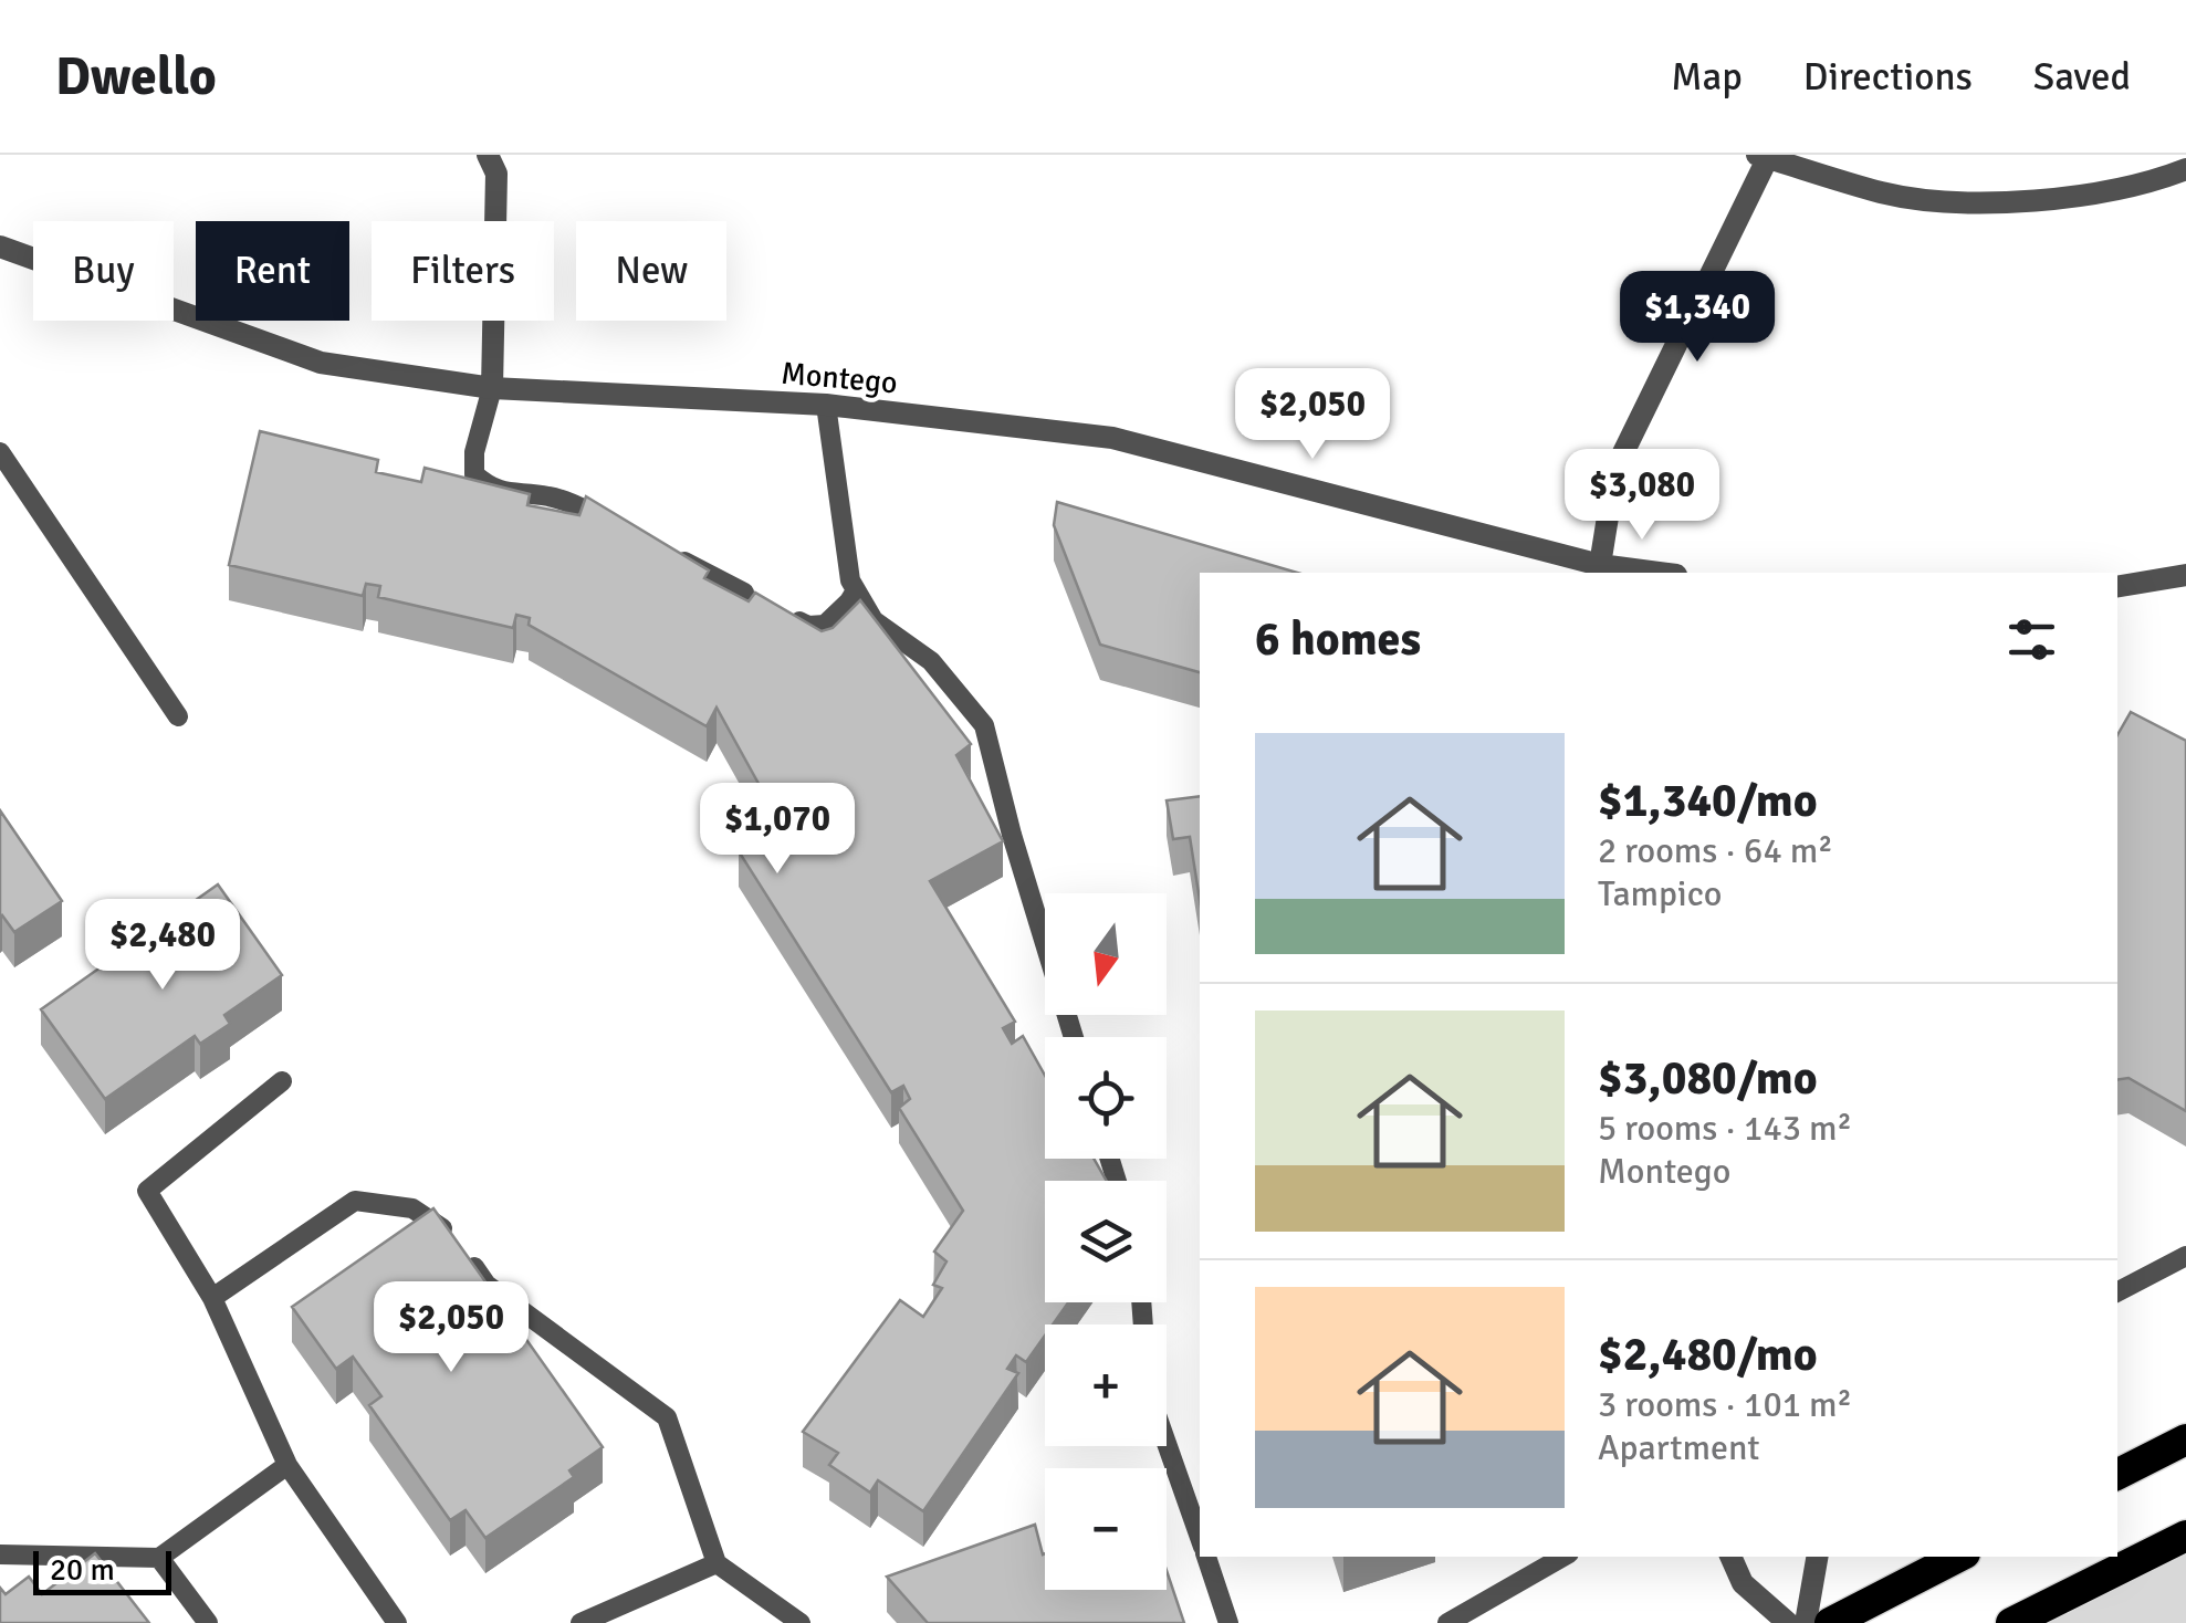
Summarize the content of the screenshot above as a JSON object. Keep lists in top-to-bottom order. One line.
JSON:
{"streets":{"street":["Montego"]},"scale_bar":"20 m","north":"bottom","page":{"header":"Dwello","nav":["Map","Directions","Saved"],"chip":["Buy","Rent","Filters","New"],"price":["$1,340","$2,050","$3,080","$1,070","$2,480","$2,050"],"heading":"6 homes","list":[{"name":"$1,340/mo","note":"2 rooms · 64 m² · Tampico"},{"name":"$3,080/mo","note":"5 rooms · 143 m² · Montego"},{"name":"$2,480/mo","note":"3 rooms · 101 m² · Apartment"}],"map_buttons":["+","−"],"scale":"20 m"}}
